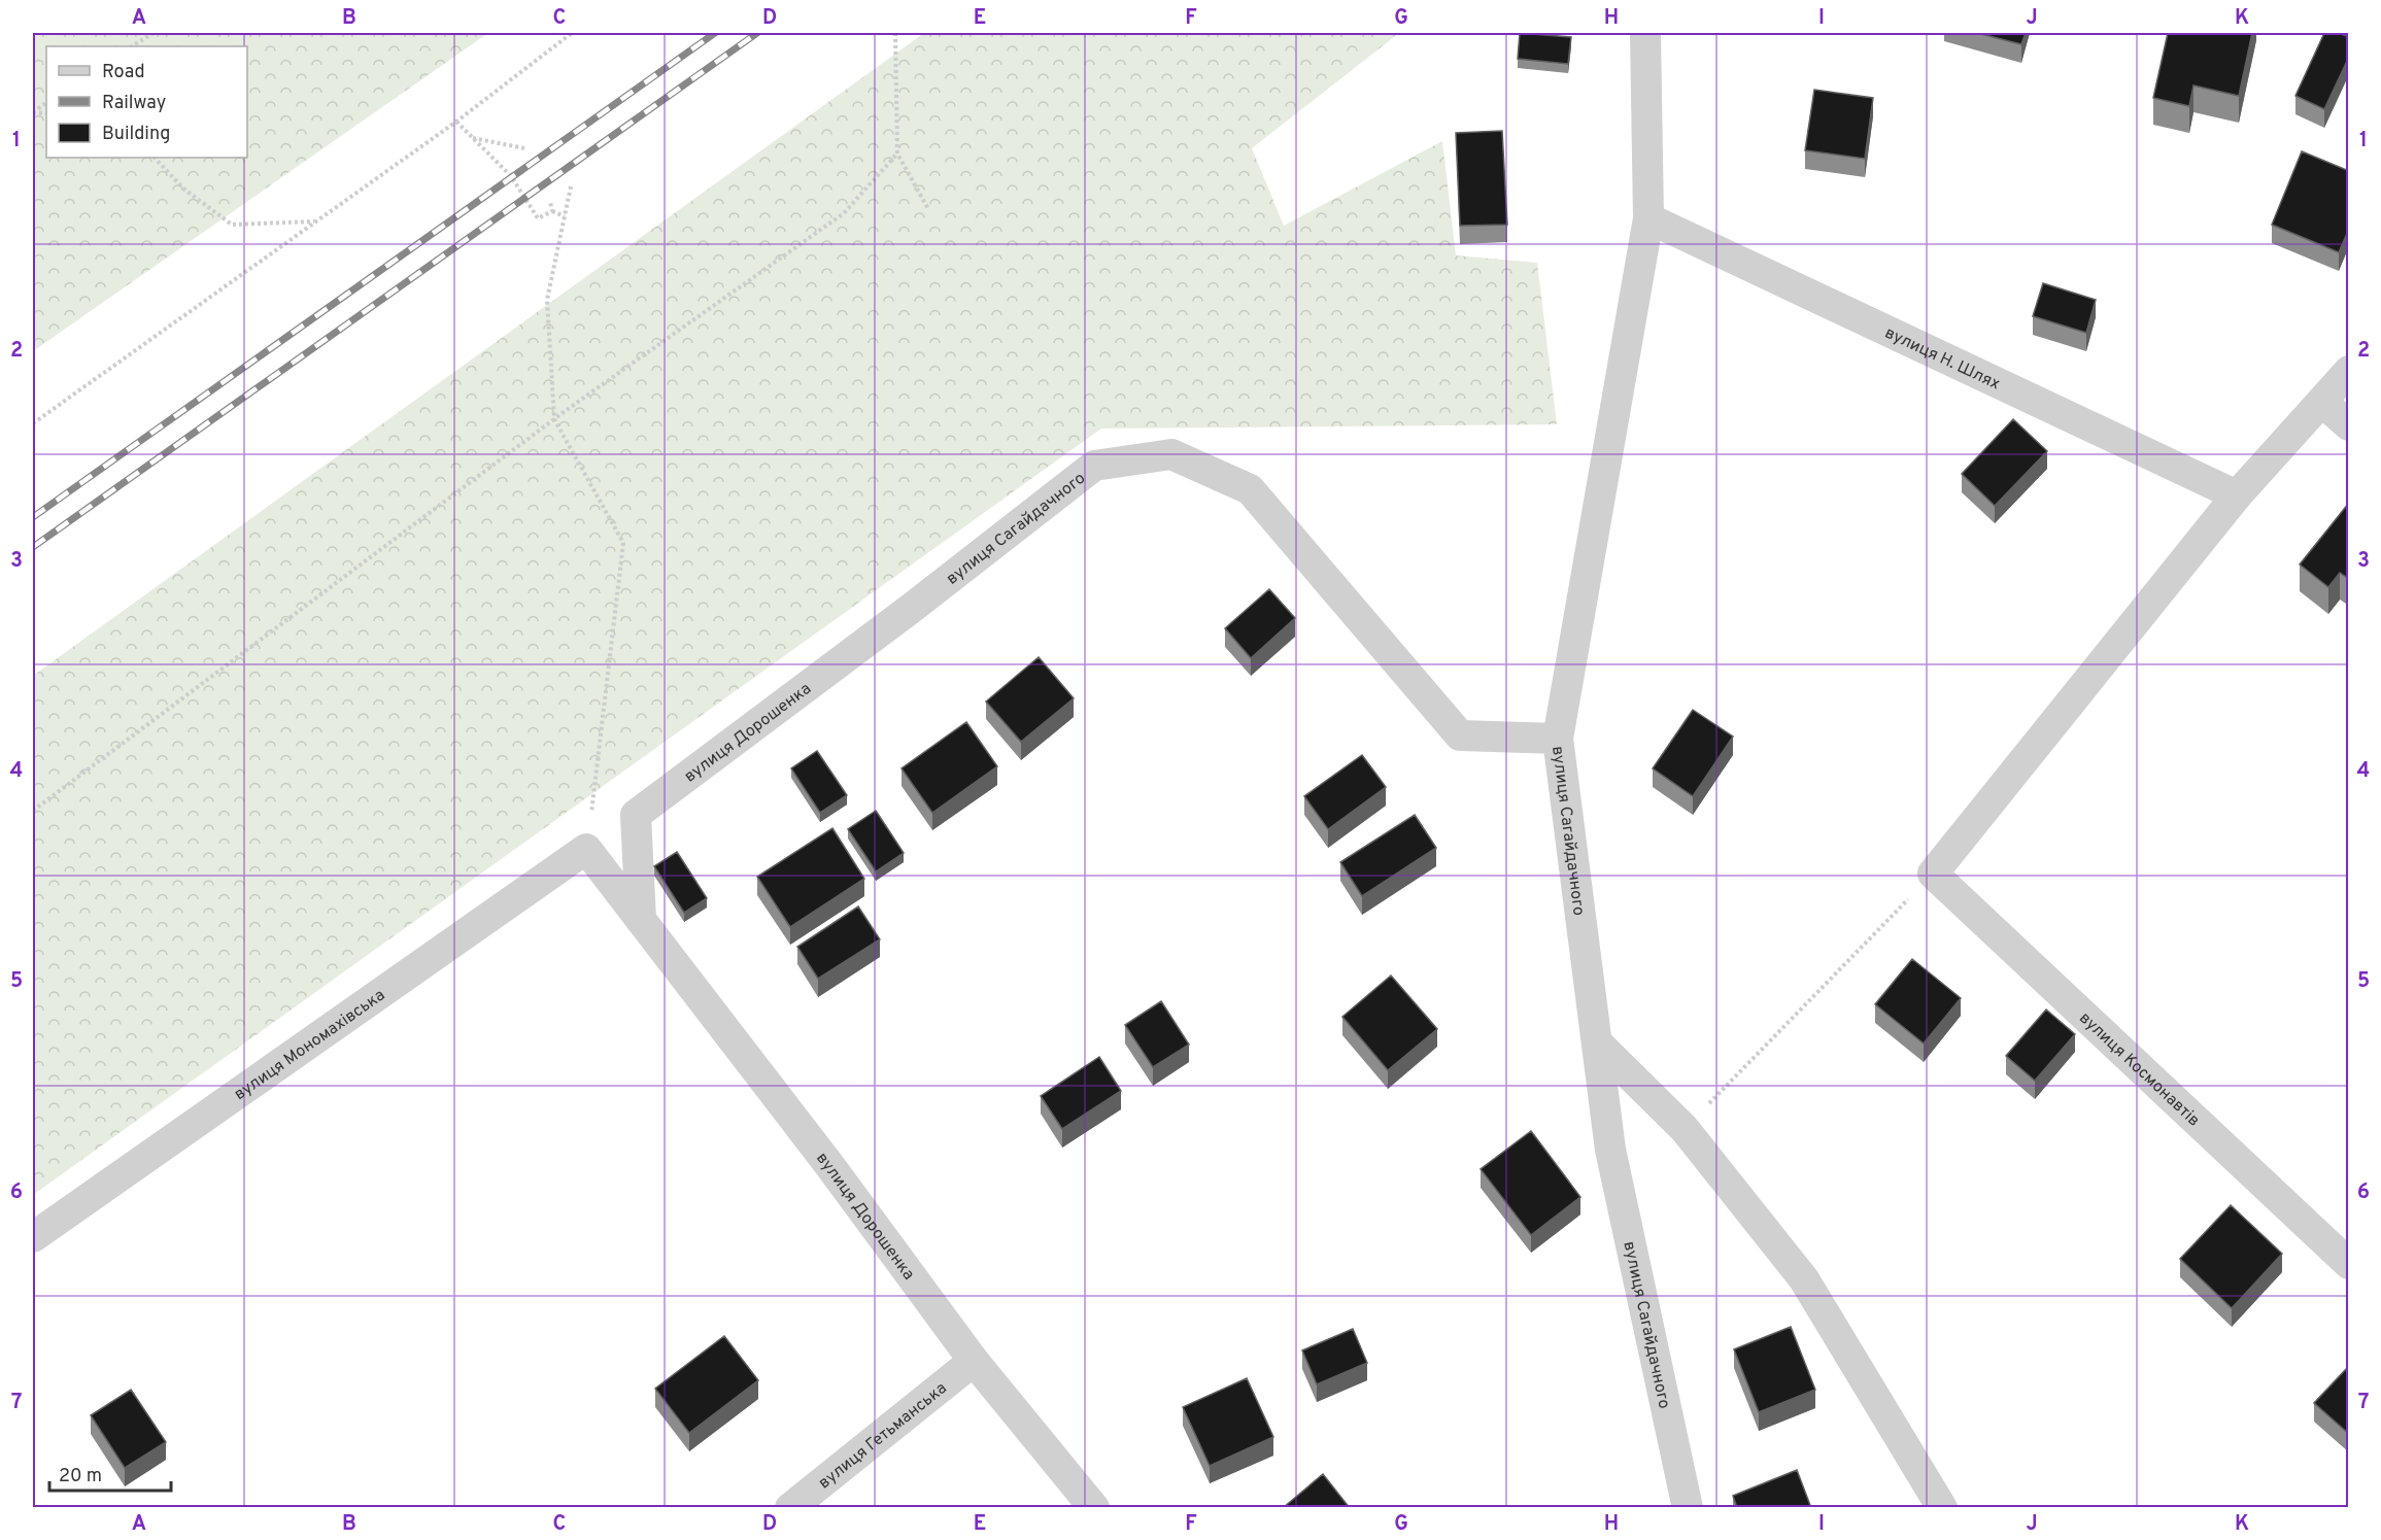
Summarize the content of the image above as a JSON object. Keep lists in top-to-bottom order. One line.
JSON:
{"streets":{"street":["вулиця Н. Шлях","вулиця Сагайдачного","вулиця Дорошенка","вулиця Мономахівська","вулиця Космонавтів","вулиця Гетьманська"]},"crossings":[["вулиця Сагайдачного","вулиця Дорошенка"],["вулиця Дорошенка","вулиця Мономахівська"],["вулиця Дорошенка","вулиця Гетьманська"]],"legend":["Road","Railway","Building"],"scale_bar":"20 m","grid":{"columns":["A","B","C","D","E","F","G","H","I","J","K"],"rows":["1","2","3","4","5","6","7"]}}
